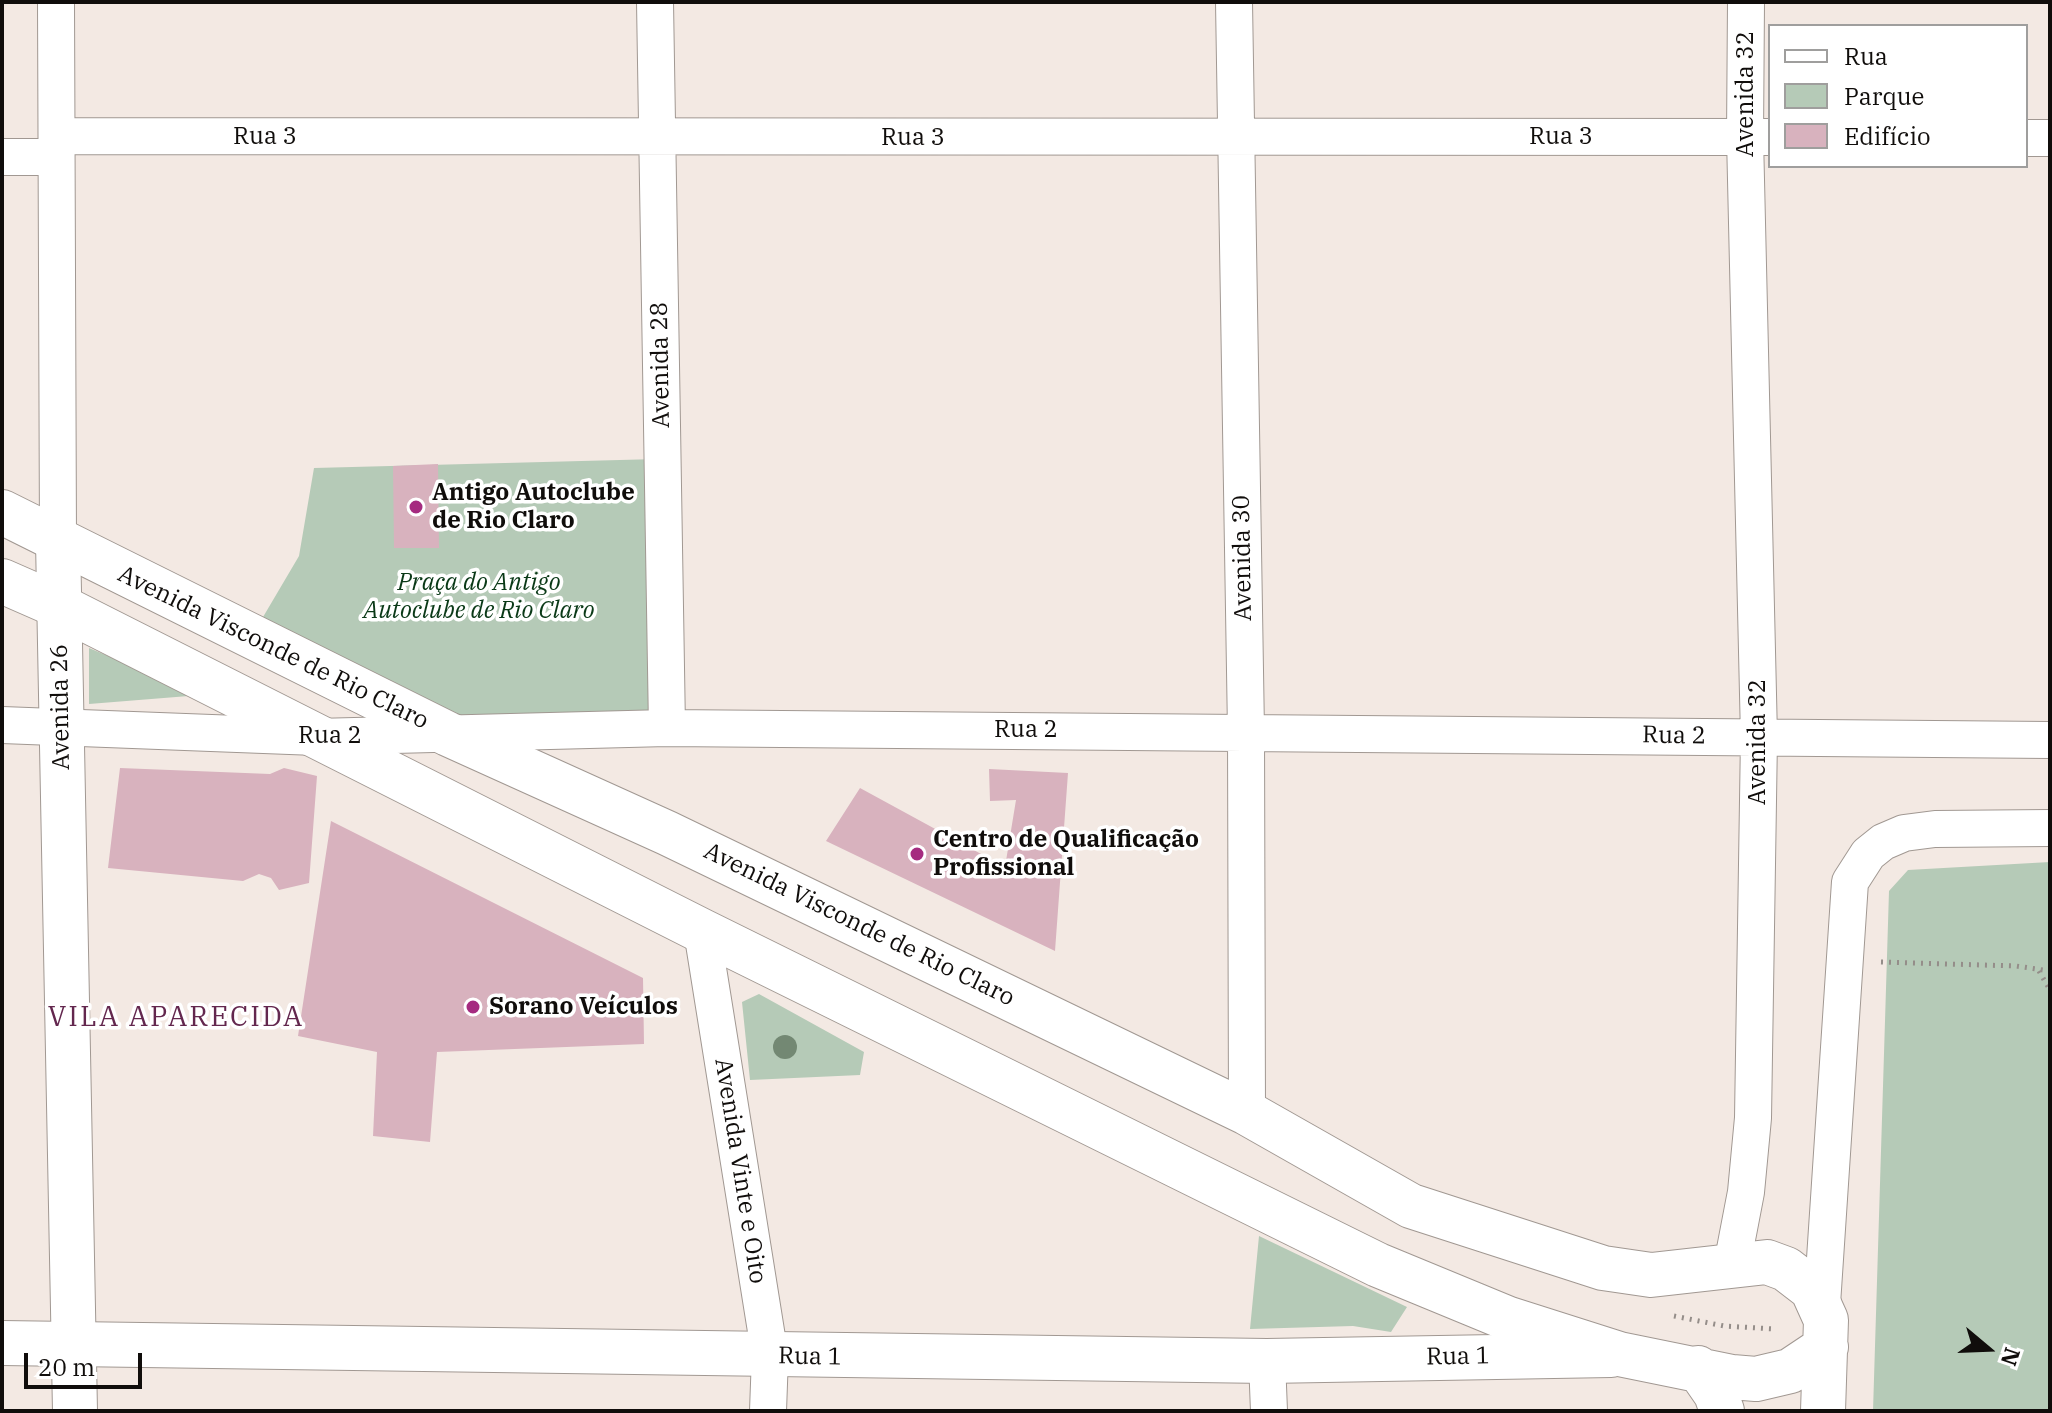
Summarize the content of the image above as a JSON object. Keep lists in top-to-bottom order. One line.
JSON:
{"streets":{"main road":["Avenida Visconde de Rio Claro","Avenida 26","Rua 1"],"street":["Avenida 32","Rua 3","Avenida 28","Avenida 30","Rua 2","Avenida Vinte e Oito"]},"crossings":[["Avenida 32","Rua 3"],["Avenida 32","Avenida Visconde de Rio Claro"],["Avenida 32","Rua 2"],["Rua 3","Avenida 28"],["Rua 3","Avenida 30"],["Rua 3","Avenida 26"],["Avenida 28","Rua 2"],["Avenida 30","Avenida Visconde de Rio Claro"],["Avenida 30","Rua 2"],["Avenida Visconde de Rio Claro","Avenida 26"],["Avenida Visconde de Rio Claro","Rua 2"],["Avenida 26","Rua 2"],["Avenida 26","Rua 1"],["Avenida Vinte e Oito","Rua 1"]],"districts":["VILA APARECIDA"],"parks":["Praça do Antigo Autoclube de Rio Claro"],"places":["Antigo Autoclube de Rio Claro","Centro de Qualificação Profissional","Sorano Veículos"],"legend":["Rua","Parque","Edifício"],"scale_bar":"20 m","north":"right"}
